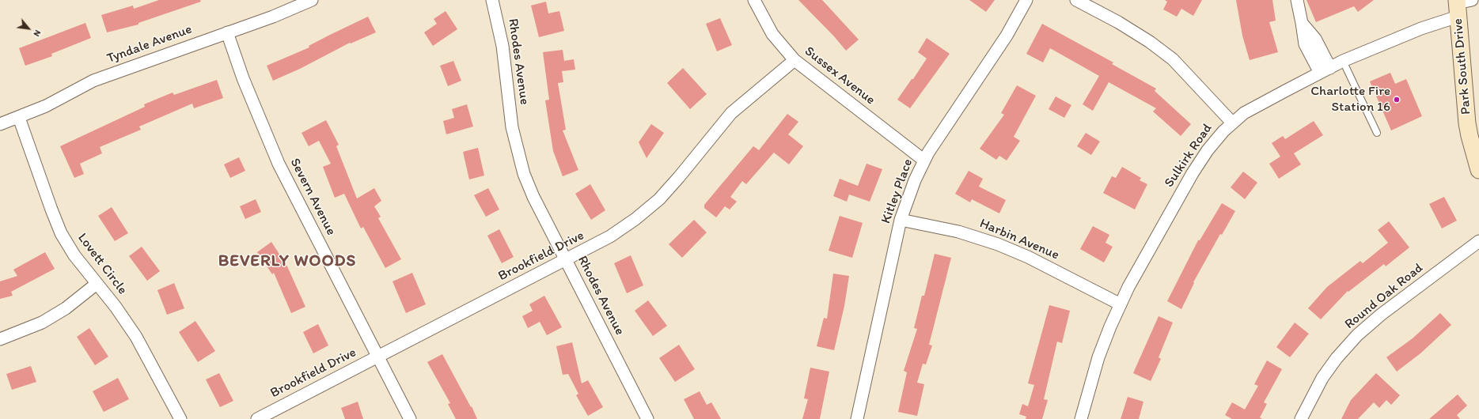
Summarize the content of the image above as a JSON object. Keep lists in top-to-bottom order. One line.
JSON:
{"streets":{"street":["Tyndale Avenue","Rhodes Avenue","Park South Drive","Sussex Avenue","Sulkirk Road","Kitley Place","Severn Avenue","Harbin Avenue","Brookfield Drive","Lovett Circle","Round Oak Road"]},"crossings":[["Tyndale Avenue","Severn Avenue"],["Tyndale Avenue","Lovett Circle"],["Rhodes Avenue","Brookfield Drive"],["Park South Drive","Sulkirk Road"],["Sussex Avenue","Kitley Place"],["Sussex Avenue","Brookfield Drive"],["Sulkirk Road","Harbin Avenue"],["Kitley Place","Harbin Avenue"],["Severn Avenue","Brookfield Drive"]],"districts":["BEVERLY WOODS"],"places":["Charlotte Fire Station 16"],"north":"bottom right"}
